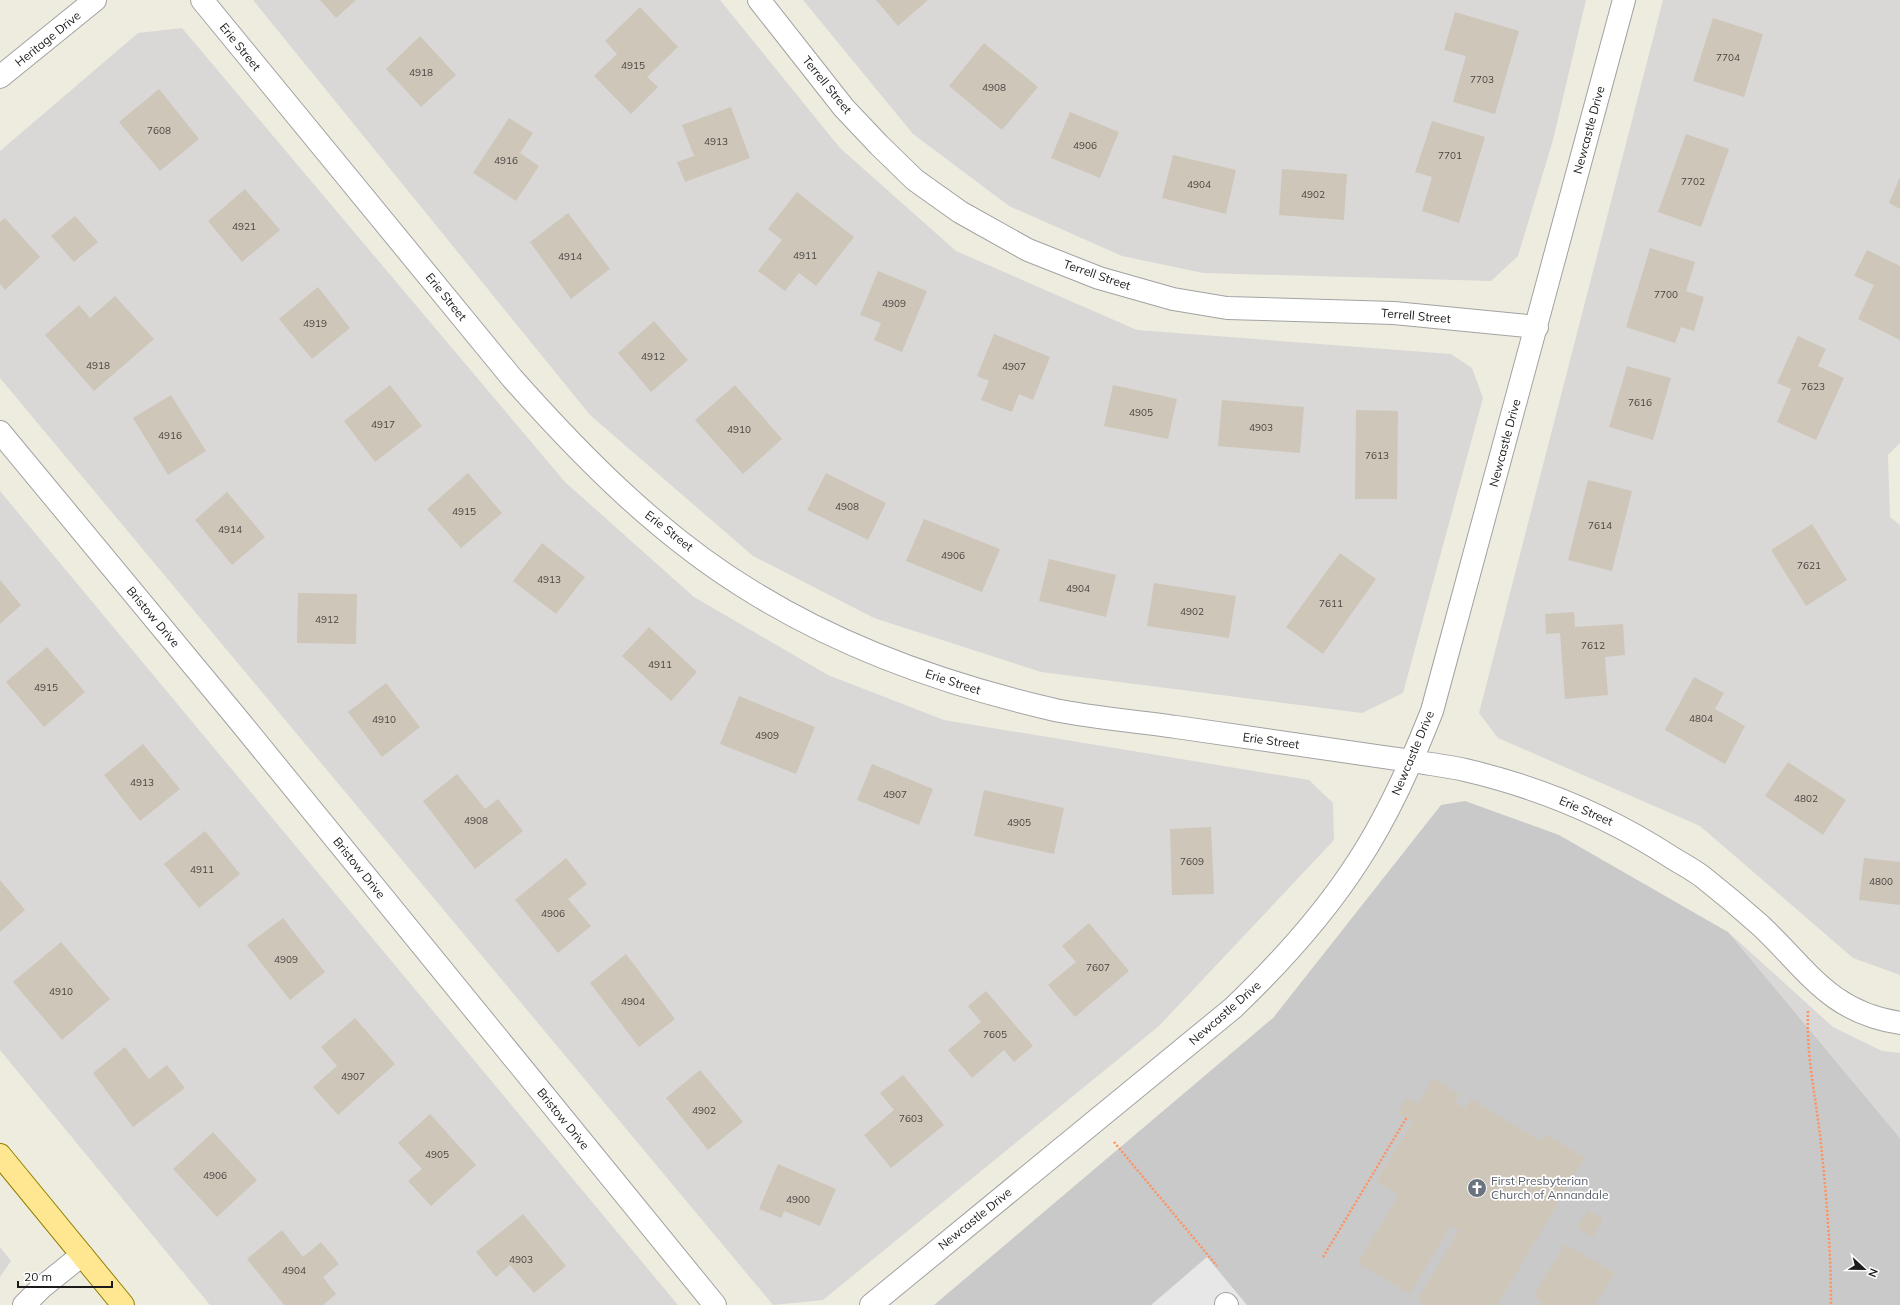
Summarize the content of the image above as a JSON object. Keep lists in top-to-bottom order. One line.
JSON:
{"streets":{"street":["Heritage Drive","Erie Street","Terrell Street","Newcastle Drive","Bristow Drive"]},"crossings":[["Erie Street","Newcastle Drive"],["Terrell Street","Newcastle Drive"]],"places":{"church":["First Presbyterian Church of Annandale"]},"house_numbers":["7704","4915","4918","7703","4908","7608","4913","4906","7701","4916","7702","4904","4902","4921","4911","4914","7700","4909","4919","4912","4918","4907","7623","7616","4905","4917","4903","4910","4916","7613","4908","4915","7614","4914","4906","7621","4913","4904","7611","4902","4912","7612","4911","4915","4804","4910","4909","4913","4907","4802","4908","4905","7609","4911","4800","4906","4909","7607","4910","4904","7605","4907","4902","7603","4905","4906","4900","4903","4904"],"scale_bar":"20 m","north":"right"}
